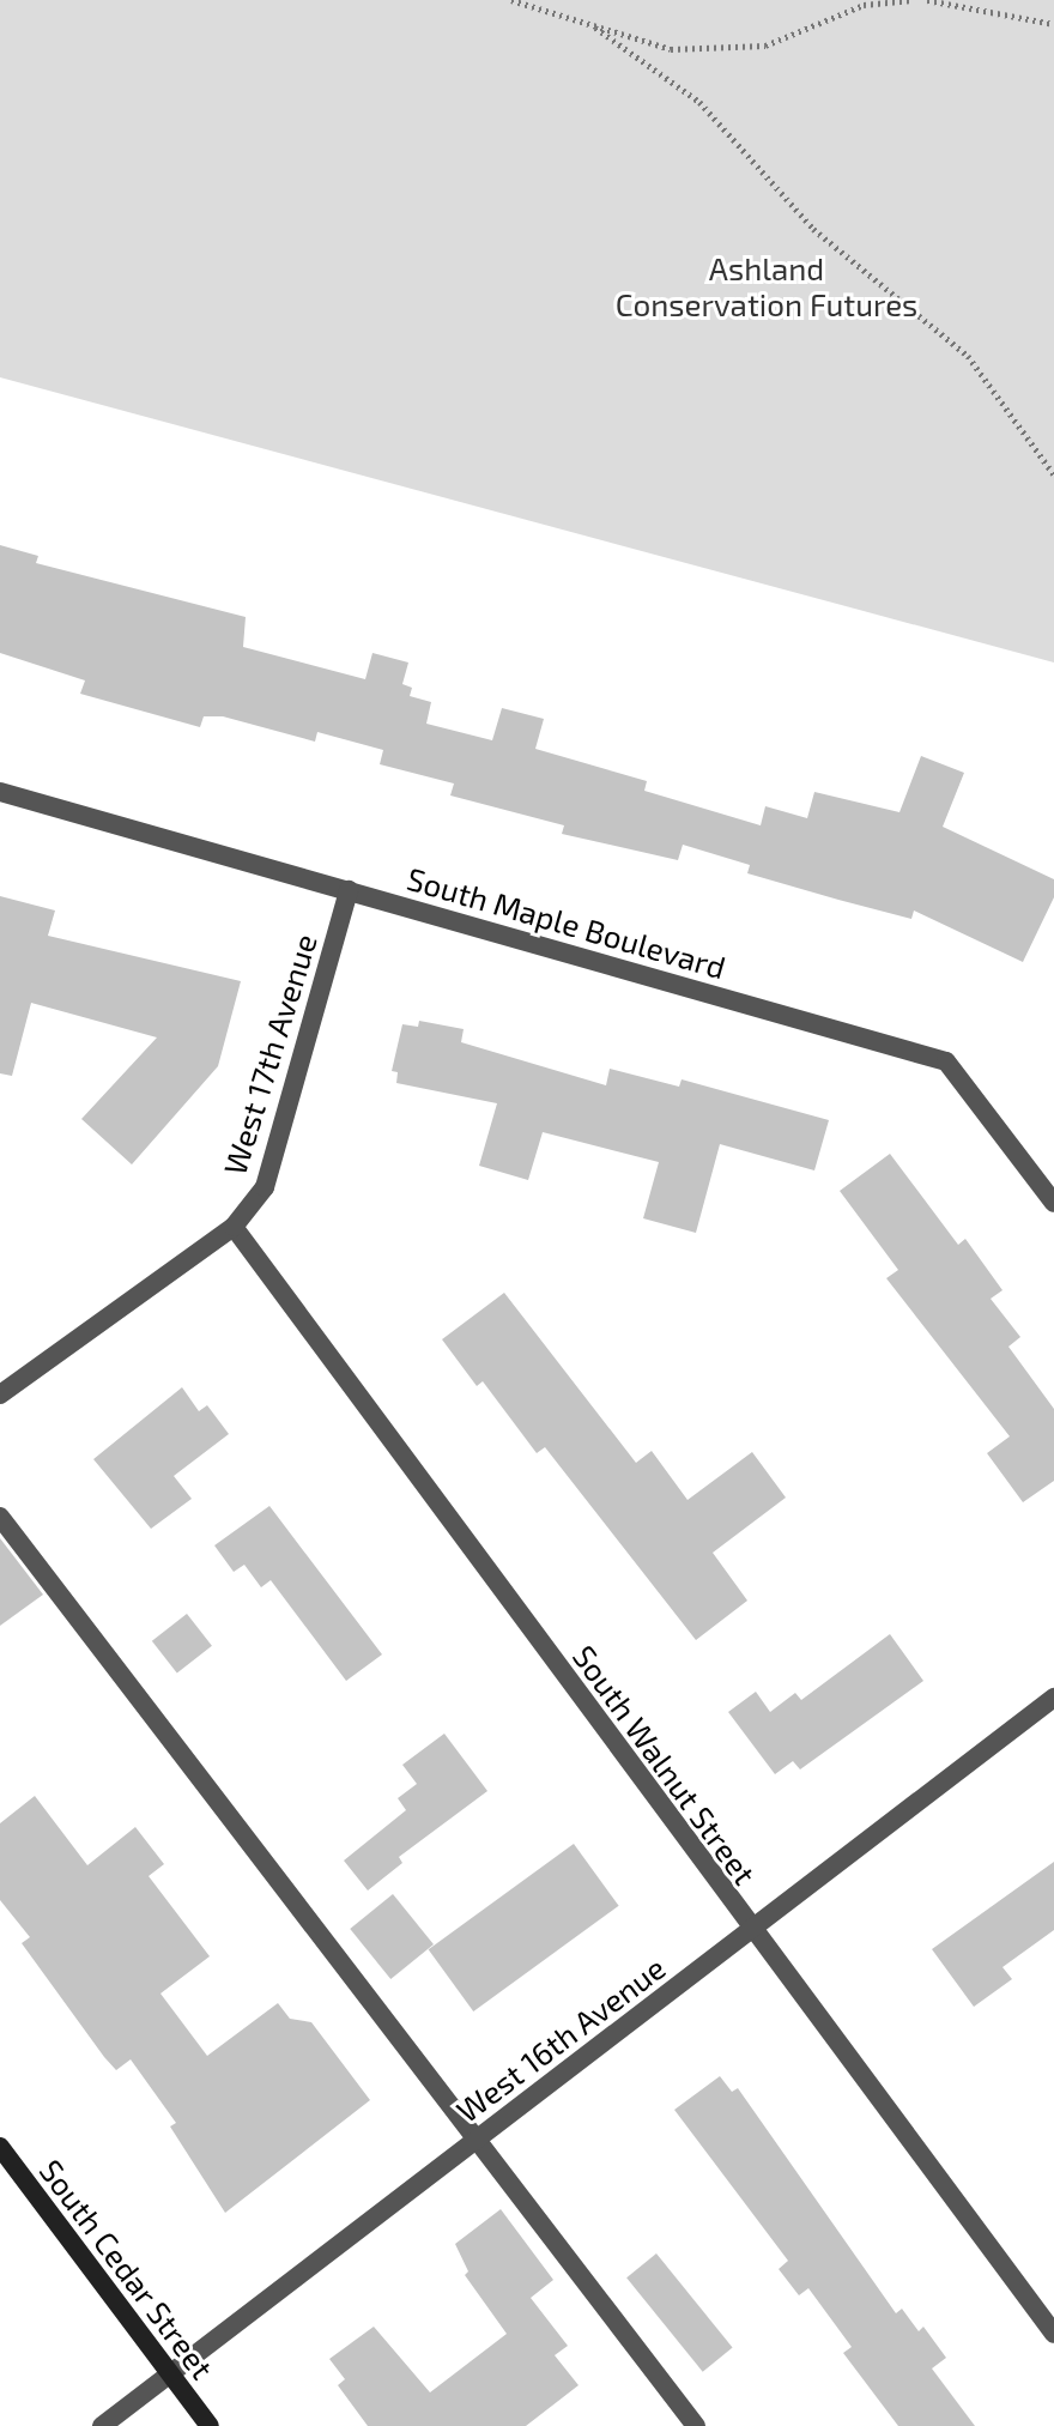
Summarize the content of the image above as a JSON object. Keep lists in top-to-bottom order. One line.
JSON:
{"streets":{"main road":["South Cedar Street"],"street":["South Maple Boulevard","West 17th Avenue","South Walnut Street","West 16th Avenue"]},"crossings":[["South Maple Boulevard","West 17th Avenue"],["West 17th Avenue","South Walnut Street"],["South Walnut Street","West 16th Avenue"],["West 16th Avenue","South Cedar Street"]],"parks":["Ashland Conservation Futures"]}
